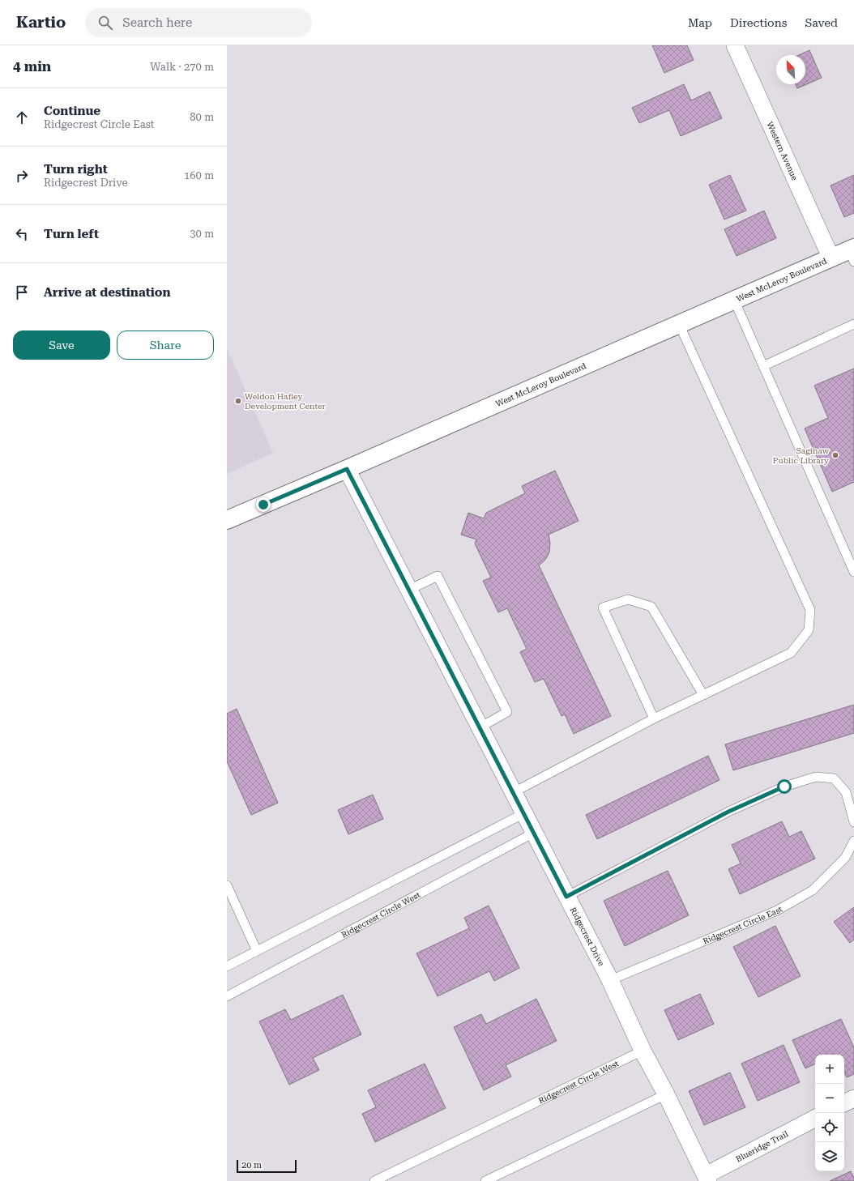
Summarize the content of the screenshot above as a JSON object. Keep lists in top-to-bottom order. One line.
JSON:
{"streets":{"main road":["West McLeroy Boulevard"],"street":["Western Avenue","Ridgecrest Drive","Blueridge Trail"],"lane":["Ridgecrest Circle West","Ridgecrest Circle East"]},"crossings":[["Western Avenue","West McLeroy Boulevard"],["West McLeroy Boulevard","Ridgecrest Drive"],["Ridgecrest Circle West","Ridgecrest Drive"],["Ridgecrest Circle East","Ridgecrest Drive"],["Ridgecrest Drive","Blueridge Trail"]],"places":["Weldon Hafley Development Center","Saginaw Public Library"],"scale_bar":"20 m","north":"top left","page":{"header":"Kartio","search":"Search here","nav":["Map","Directions","Saved"],"heading":["4 min","Walk · 270 m"],"list":[["Continue","Ridgecrest Circle East","80 m"],["Turn right","Ridgecrest Drive","160 m"],["Turn left","30 m"],"Arrive at destination"],"buttons":["Save","Share"],"map_buttons":["+","−"],"scale":"20 m"}}
